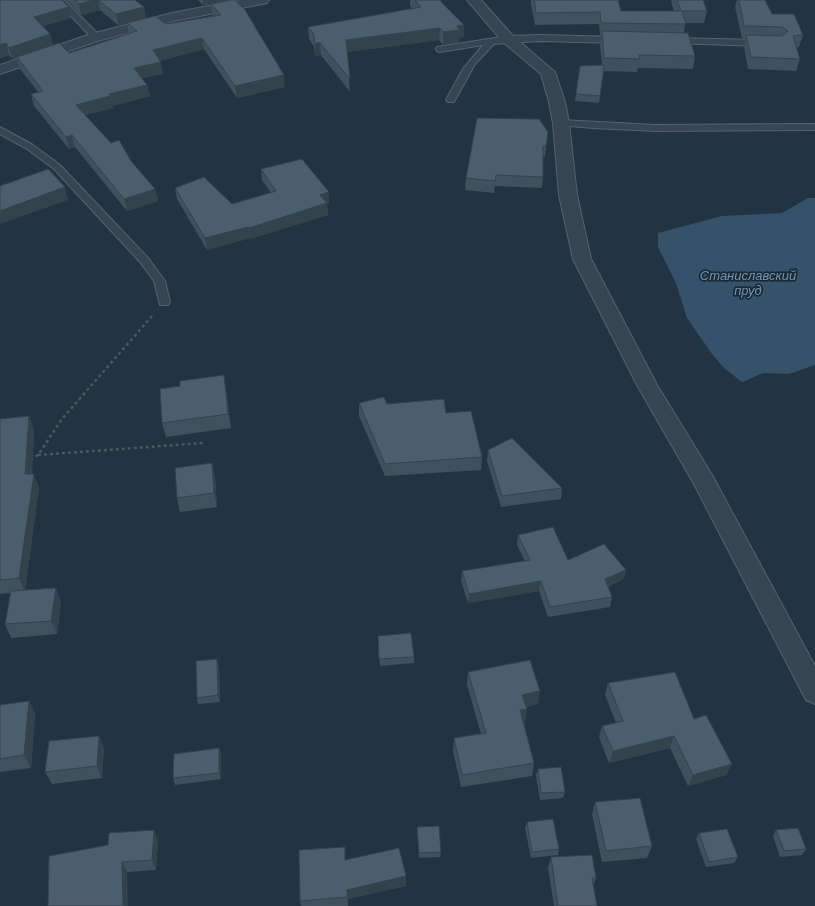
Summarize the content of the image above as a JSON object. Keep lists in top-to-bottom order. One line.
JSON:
{"water":["Станиславский пруд"]}
